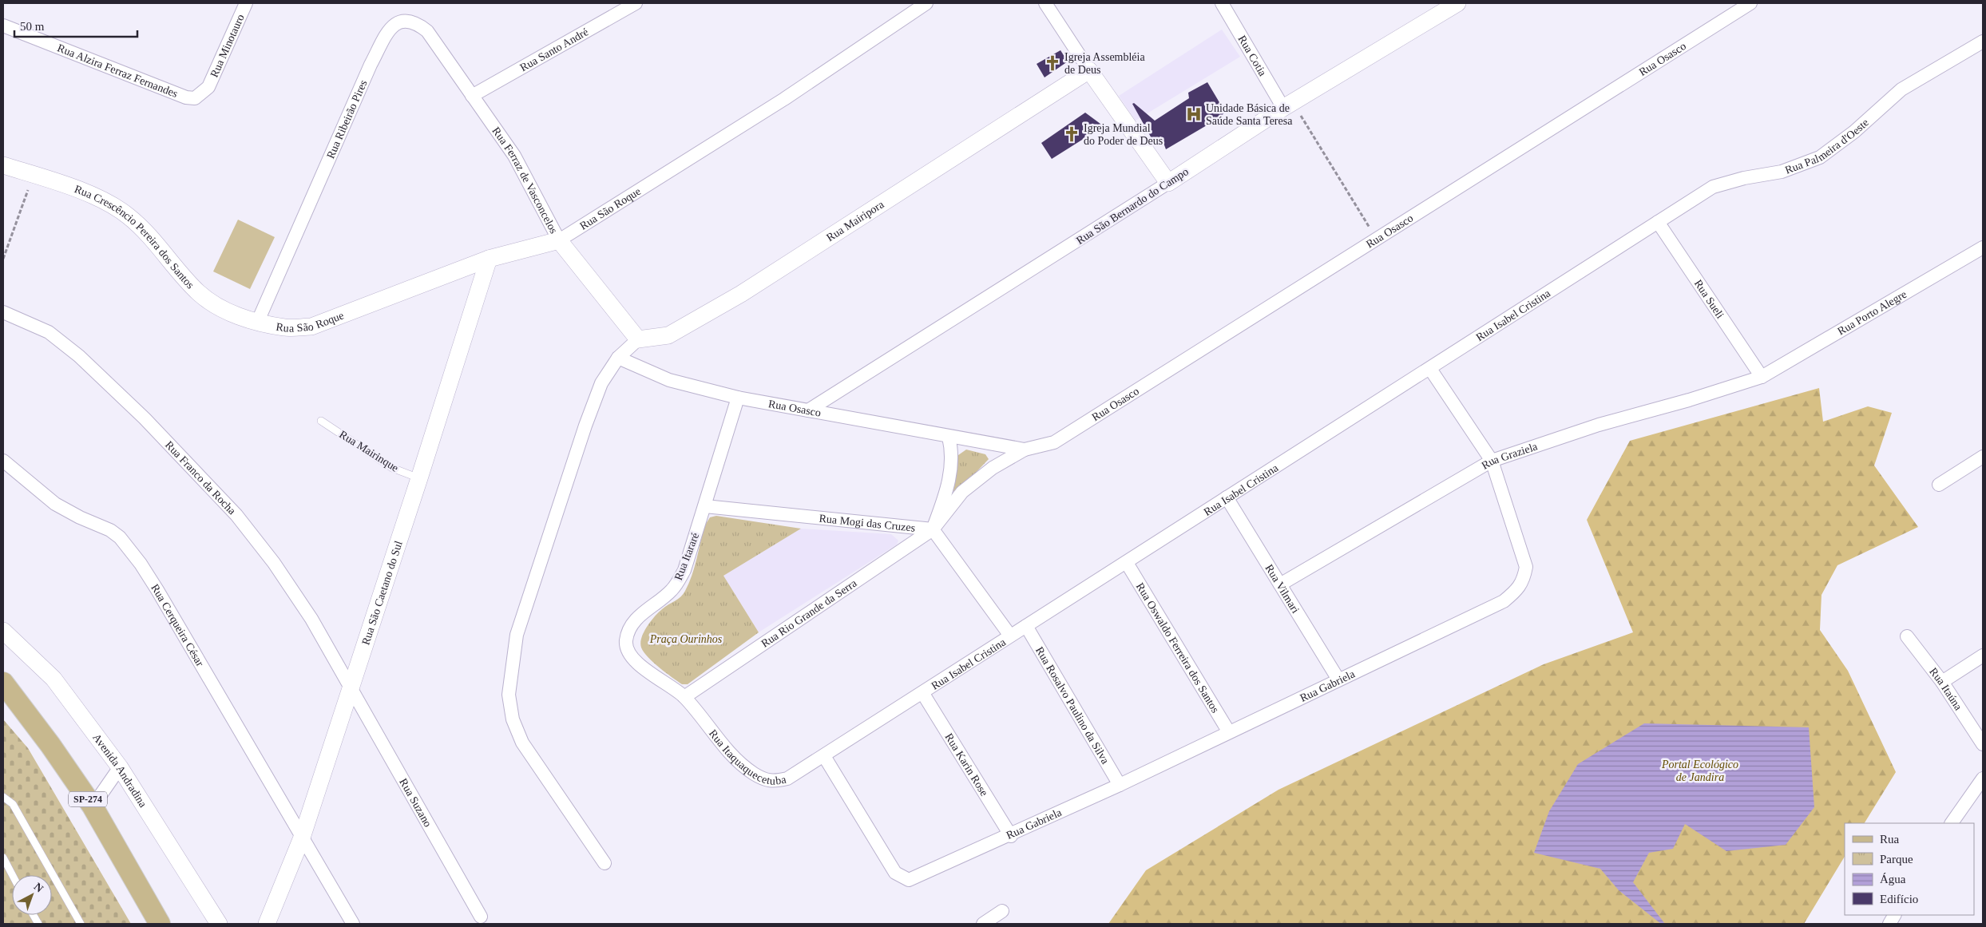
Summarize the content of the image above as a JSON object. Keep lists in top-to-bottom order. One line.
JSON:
{"streets":{"main road":["SP-274"],"street":["Rua Minotauro","Rua Santo André","Rua Cotia","Rua Osasco","Rua Alzira Ferraz Fernandes","Rua Ribeirão Pires","Rua Palmeira d'Oeste","Rua Ferraz de Vasconcelos","Rua São Bernardo do Campo","Rua São Roque","Rua Mairipora","Rua Crescêncio Pereira dos Santos","Rua Sueli","Rua Porto Alegre","Rua Isabel Cristina","Rua Graziela","Rua Franco da Rocha","Rua Mogi das Cruzes","Rua Itararé","Rua Vilmari","Rua São Caetano do Sul","Rua Rio Grande da Serra","Rua Cerqueira César","Rua Oswaldo Ferreira dos Santos","Rua Gabriela","Rua Itaúna","Rua Rosalvo Paulino da Silva","Rua Itaquaquecetuba","Rua Karin Rose","Avenida Andradina","Rua Suzano"],"lane":["Rua Mairinque"]},"crossings":[["Rua Minotauro","Rua Alzira Ferraz Fernandes"],["Rua Santo André","Rua Ribeirão Pires"],["Rua Santo André","Rua Ferraz de Vasconcelos"],["Rua Cotia","Rua São Bernardo do Campo"],["Rua Osasco","Rua São Bernardo do Campo"],["Rua Osasco","Rua Mogi das Cruzes"],["Rua Osasco","Rua Itararé"],["Rua Osasco","Rua Rio Grande da Serra"],["Rua Ribeirão Pires","Rua Ferraz de Vasconcelos"],["Rua Ribeirão Pires","Rua São Roque"],["Rua Ribeirão Pires","Rua Crescêncio Pereira dos Santos"],["Rua Palmeira d'Oeste","Rua Sueli"],["Rua Palmeira d'Oeste","Rua Isabel Cristina"],["Rua Ferraz de Vasconcelos","Rua São Roque"],["Rua Ferraz de Vasconcelos","Rua Mairipora"],["Rua São Roque","Rua Crescêncio Pereira dos Santos"],["Rua São Roque","Rua São Caetano do Sul"],["Rua Sueli","Rua Porto Alegre"],["Rua Sueli","Rua Isabel Cristina"],["Rua Sueli","Rua Graziela"],["Rua Porto Alegre","Rua Graziela"],["Rua Isabel Cristina","Rua Vilmari"],["Rua Isabel Cristina","Rua Oswaldo Ferreira dos Santos"],["Rua Isabel Cristina","Rua Gabriela"],["Rua Isabel Cristina","Rua Rosalvo Paulino da Silva"],["Rua Isabel Cristina","Rua Itaquaquecetuba"],["Rua Isabel Cristina","Rua Karin Rose"],["Rua Mairinque","Rua São Caetano do Sul"],["Rua Graziela","Rua Vilmari"],["Rua Graziela","Rua Gabriela"],["Rua Franco da Rocha","Rua São Caetano do Sul"],["Rua Franco da Rocha","Rua Suzano"],["Rua Mogi das Cruzes","Rua Itararé"],["Rua Mogi das Cruzes","Rua Rio Grande da Serra"],["Rua Itararé","Rua Rio Grande da Serra"],["Rua Itararé","Rua Itaquaquecetuba"],["Rua Vilmari","Rua Gabriela"],["Rua São Caetano do Sul","Rua Cerqueira César"],["Rua São Caetano do Sul","Rua Suzano"],["Rua Rio Grande da Serra","Rua Itaquaquecetuba"],["Rua Oswaldo Ferreira dos Santos","Rua Gabriela"],["Rua Gabriela","Rua Rosalvo Paulino da Silva"],["Rua Gabriela","Rua Itaquaquecetuba"],["Rua Gabriela","Rua Karin Rose"]],"parks":["Praça Ourinhos","Portal Ecológico de Jandira"],"places":{"church":["Igreja Assembléia de Deus","Igreja Mundial do Poder de Deus"],"hospital":["Unidade Básica de Saúde Santa Teresa"]},"legend":["Rua","Parque","Água","Edifício"],"scale_bar":"50 m","north":"top right"}
